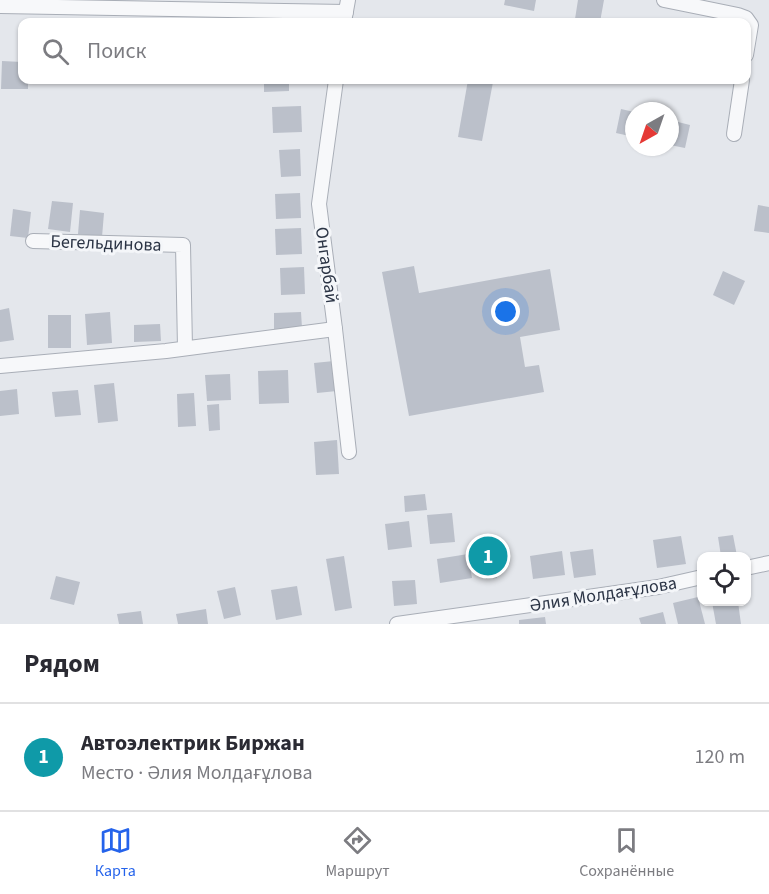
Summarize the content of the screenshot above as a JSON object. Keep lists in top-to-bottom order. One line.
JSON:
{"streets":{"street":["Бегельдинова","Онгарбай","Әлия Молдағұлова"]},"north":"bottom left","page":{"search":"Поиск","pins":"1","heading":"Рядом","list":[{"mark":"1","name":"Автоэлектрик Биржан","note":"Место · Әлия Молдағұлова","value":"120 m"}],"nav":["Карта","Маршрут","Сохранённые"]}}
